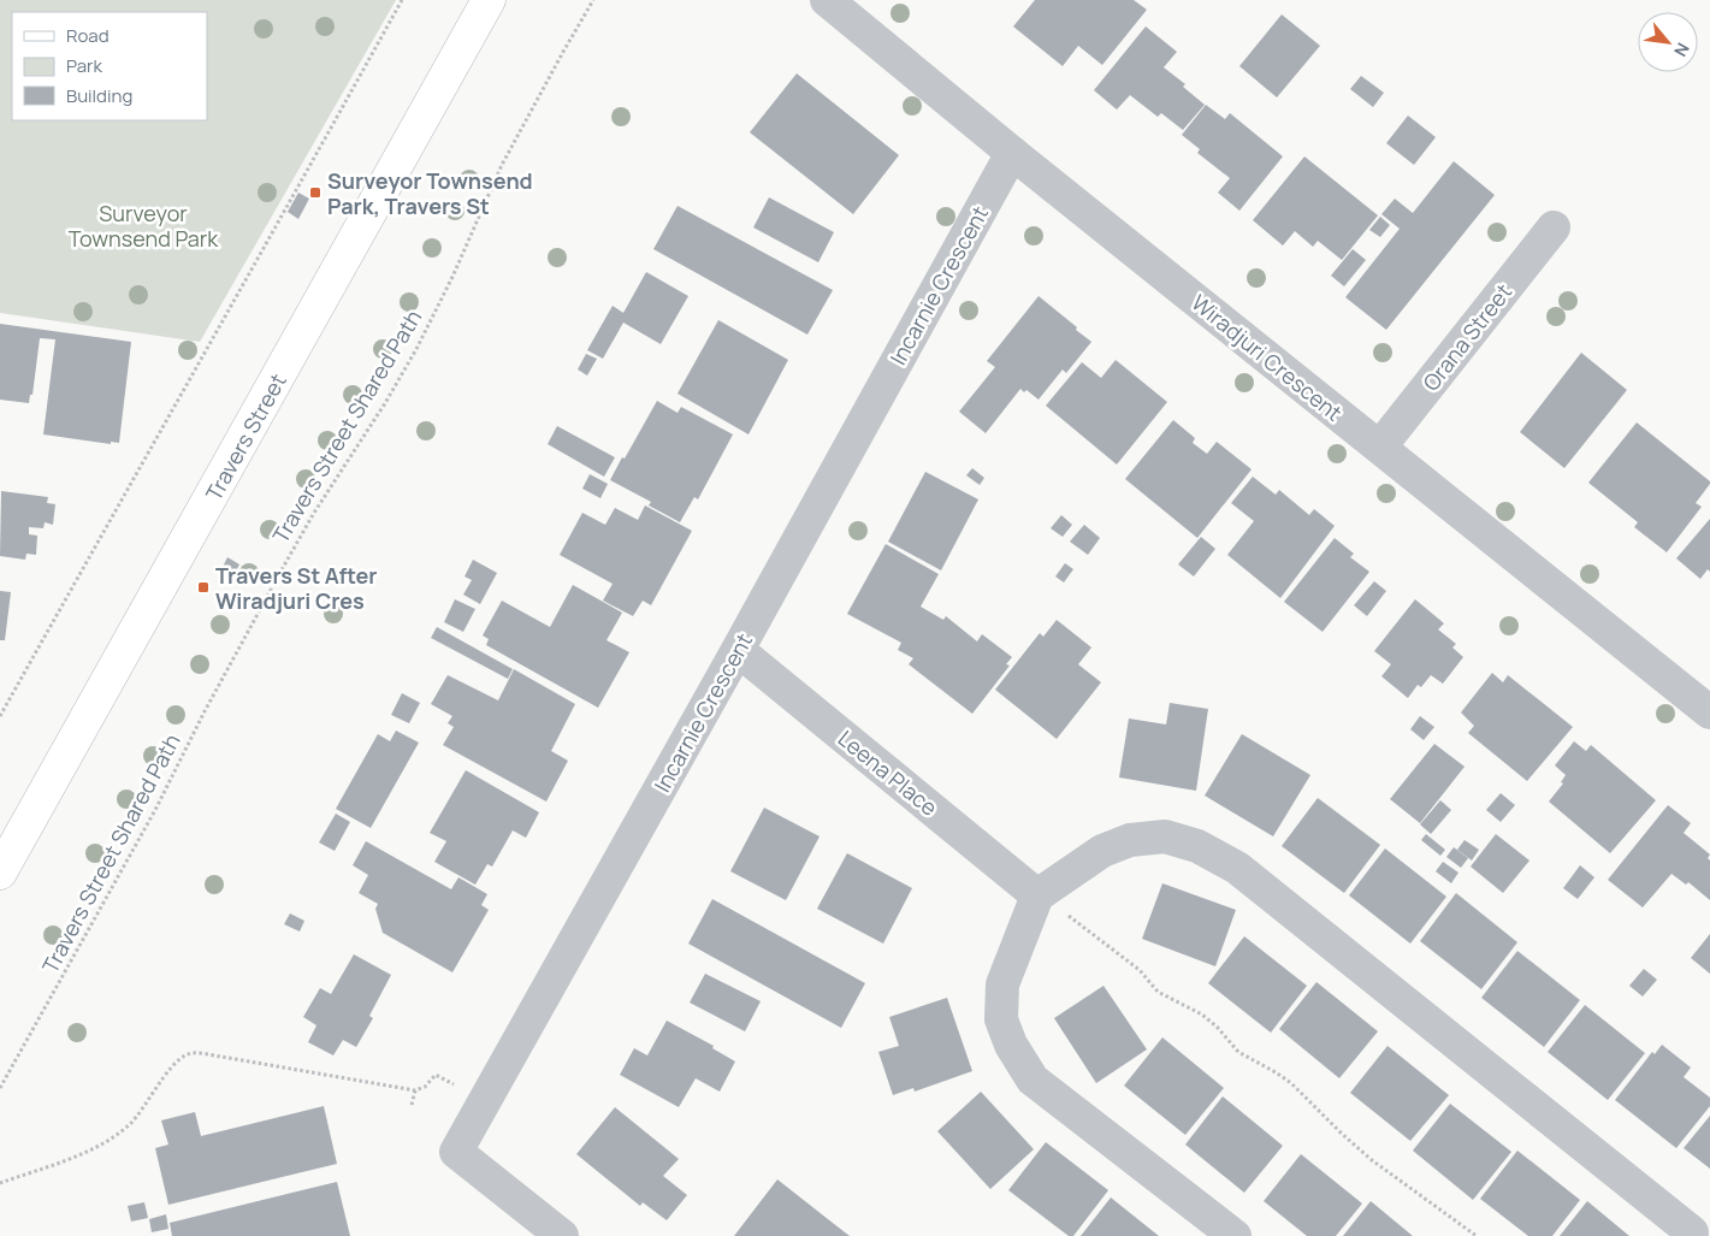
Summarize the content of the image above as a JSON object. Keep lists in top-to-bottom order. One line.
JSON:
{"streets":{"main road":["Travers Street"],"street":["Incarnie Crescent","Orana Street","Wiradjuri Crescent","Leena Place"],"path":["Travers Street Shared Path"]},"crossings":[["Incarnie Crescent","Wiradjuri Crescent"],["Incarnie Crescent","Leena Place"],["Orana Street","Wiradjuri Crescent"]],"parks":["Surveyor Townsend Park"],"places":{"transit":["Surveyor Townsend Park, Travers St","Travers St After Wiradjuri Cres"]},"legend":["Road","Park","Building"],"north":"bottom right"}
